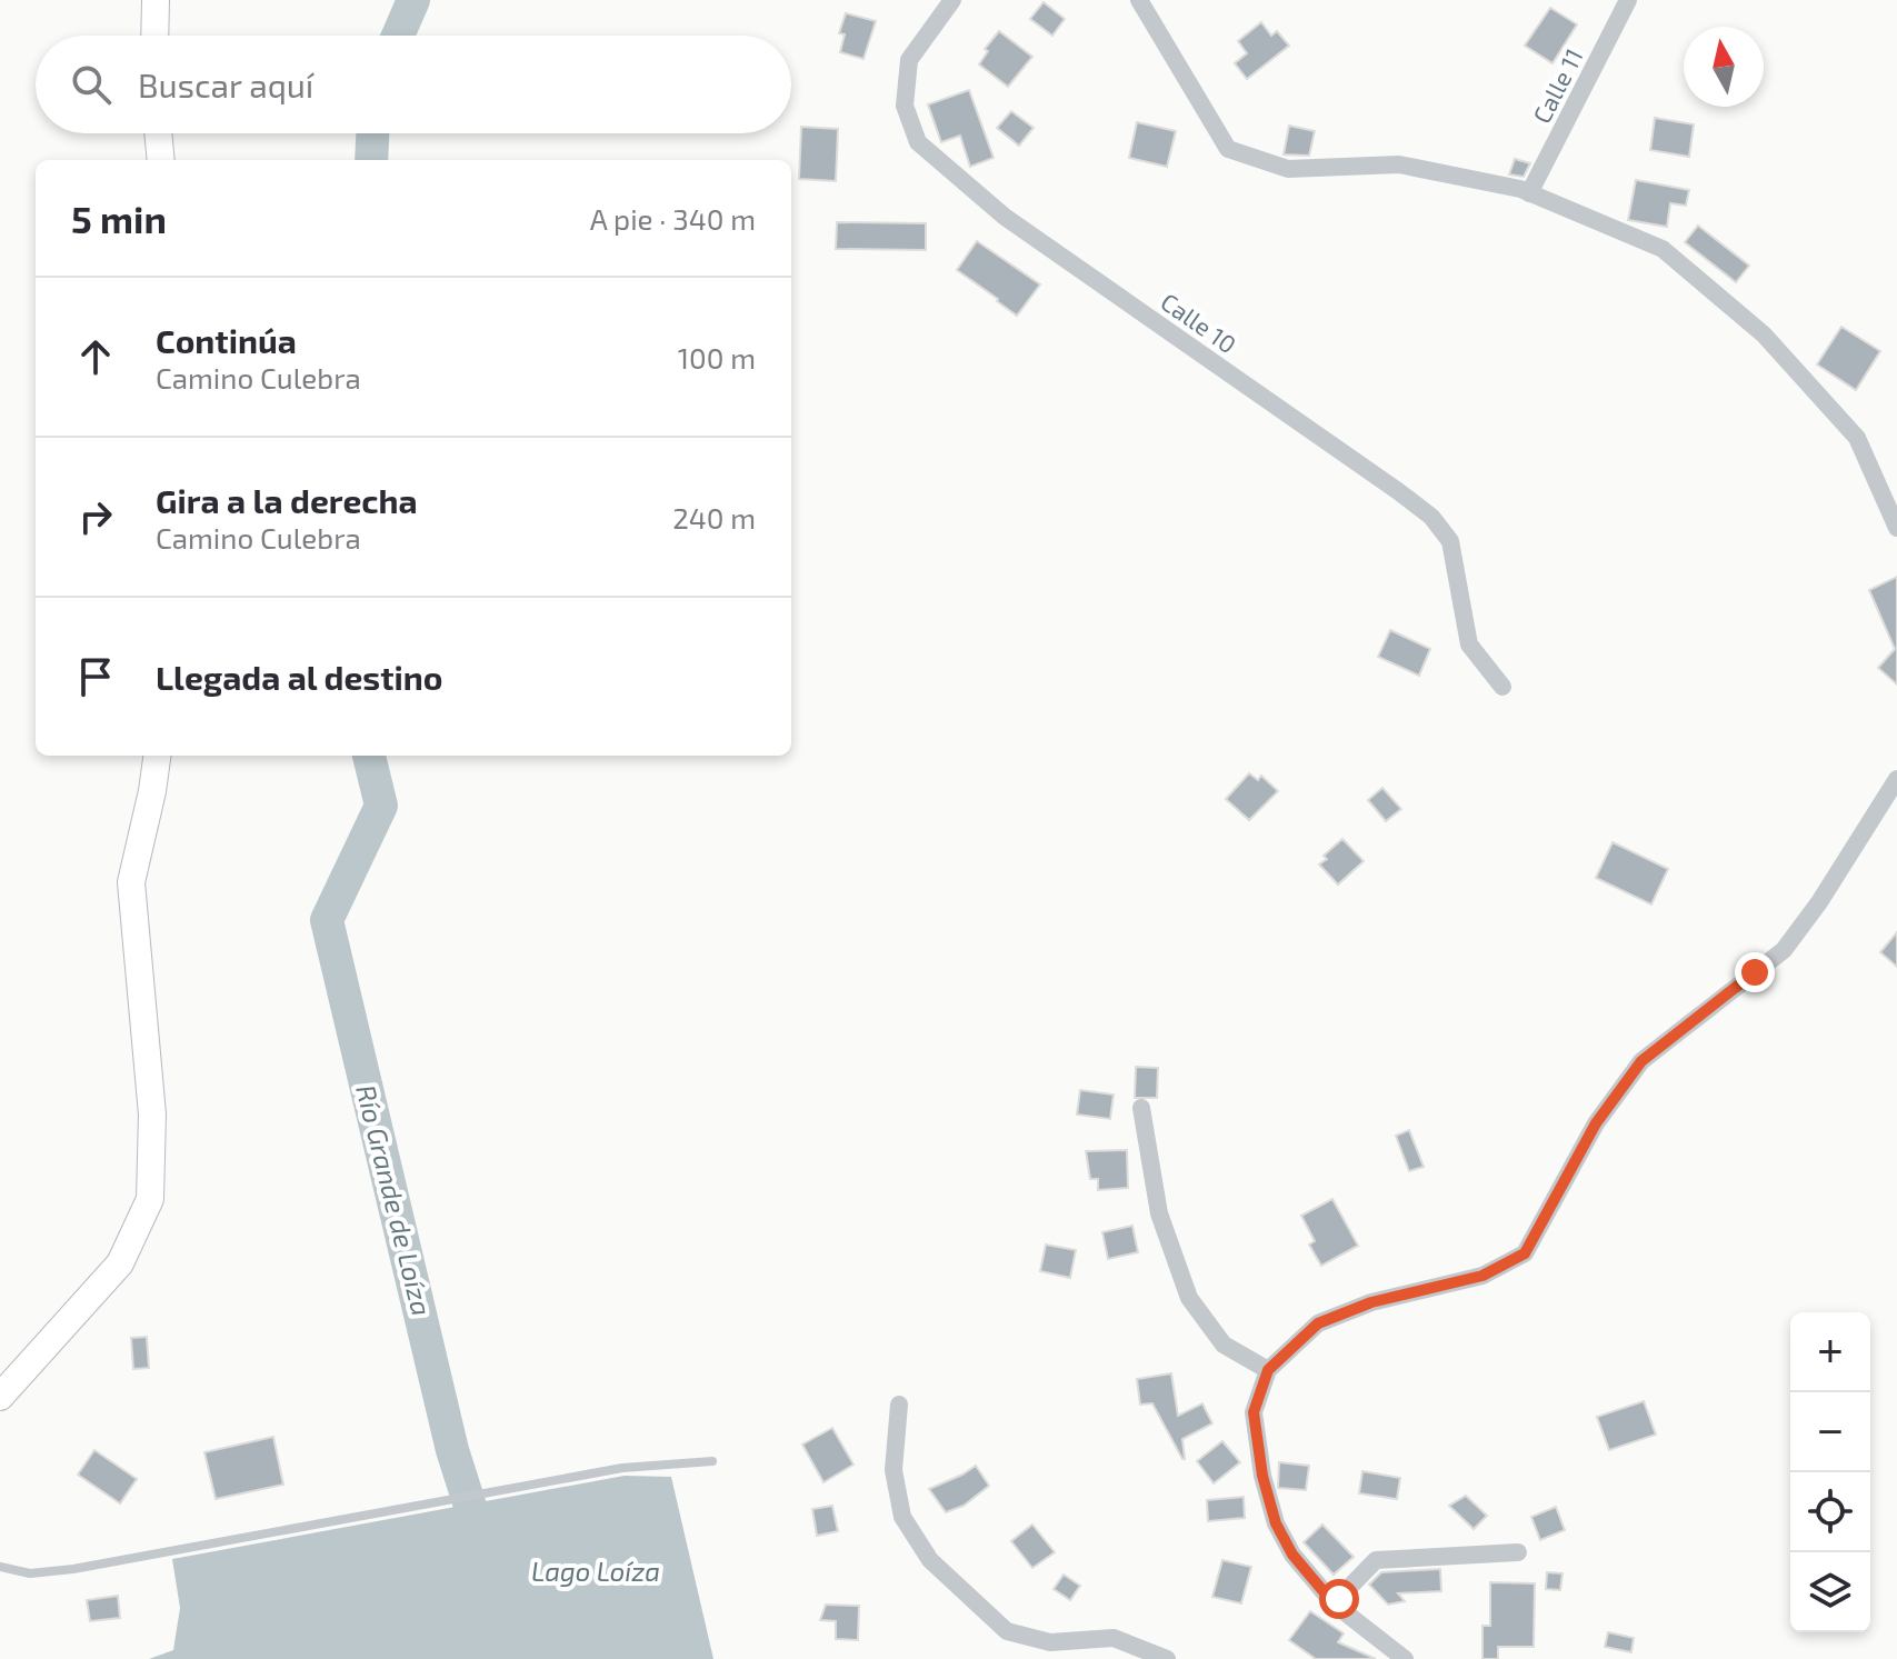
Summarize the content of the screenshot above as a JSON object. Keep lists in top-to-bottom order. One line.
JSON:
{"streets":{"street":["Calle 11","Calle 10"]},"water":["Río Grande de Loíza","Lago Loíza"],"north":"top","page":{"search":"Buscar aquí","heading":["5 min","A pie · 340 m"],"list":[["Continúa","Camino Culebra","100 m"],["Gira a la derecha","Camino Culebra","240 m"],"Llegada al destino"],"map_buttons":["+","−"]}}
